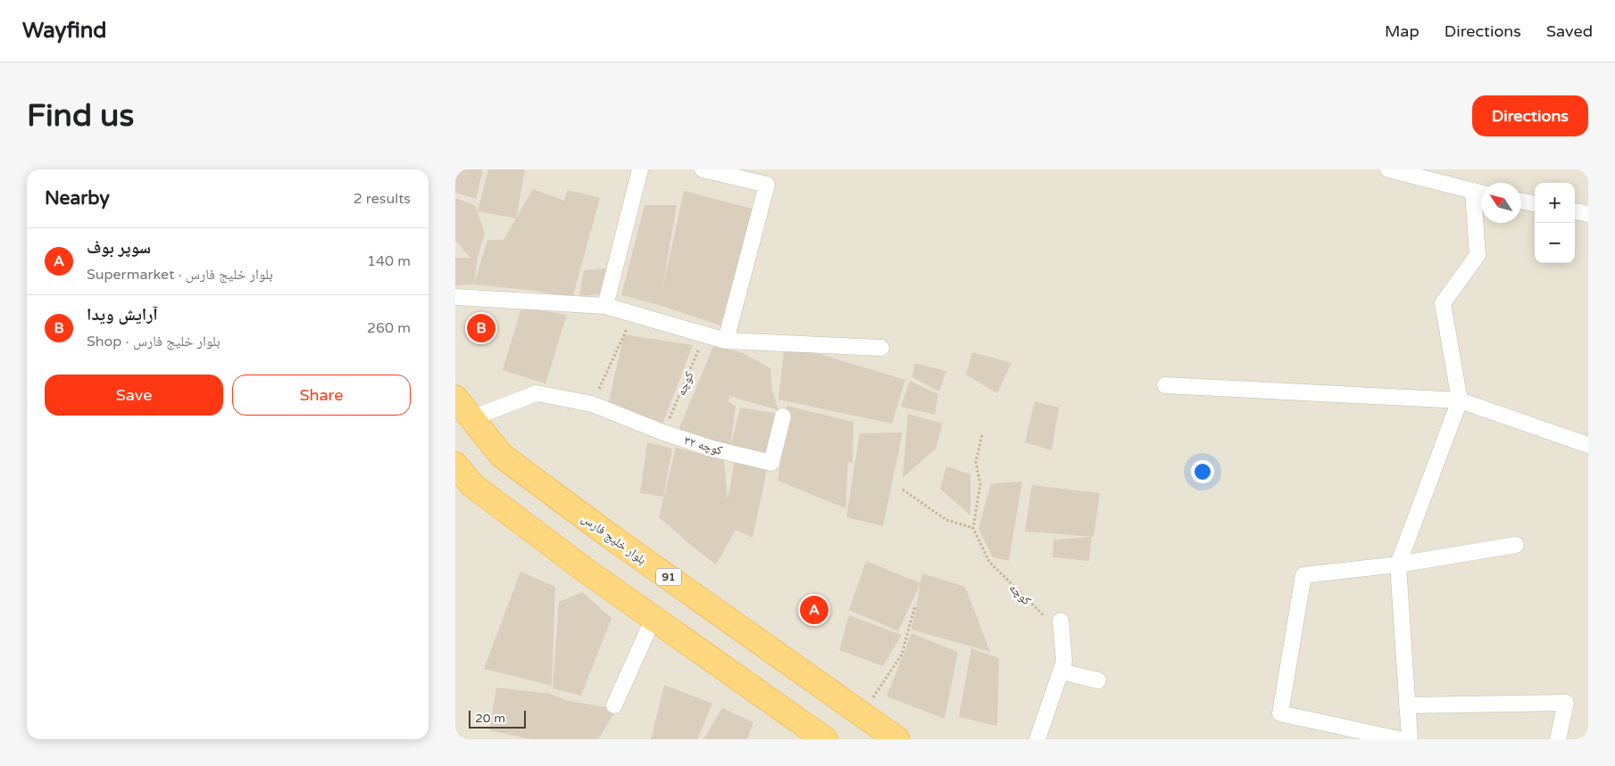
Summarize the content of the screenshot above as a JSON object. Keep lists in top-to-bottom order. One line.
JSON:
{"streets":{"highway":["بلوار خلیج فارس","91"],"street":["کوچه ۳۲"],"path":["کوچه"]},"crossings":[["کوچه","کوچه ۳۲"],["کوچه ۳۲","بلوار خلیج فارس"]],"scale_bar":"20 m","north":"top left","page":{"header":"Wayfind","nav":["Map","Directions","Saved"],"buttons":["Directions",["Save","Share"]],"title":"Find us","heading":["Nearby","2 results"],"map_buttons":["+","−"],"list":[{"mark":"A","name":"سوپر بوف","note":"Supermarket · بلوار خلیج فارس","value":"140 m"},{"mark":"B","name":"آرایش ویدا","note":"Shop · بلوار خلیج فارس","value":"260 m"}],"pins":["B","A"],"scale":"20 m"}}
